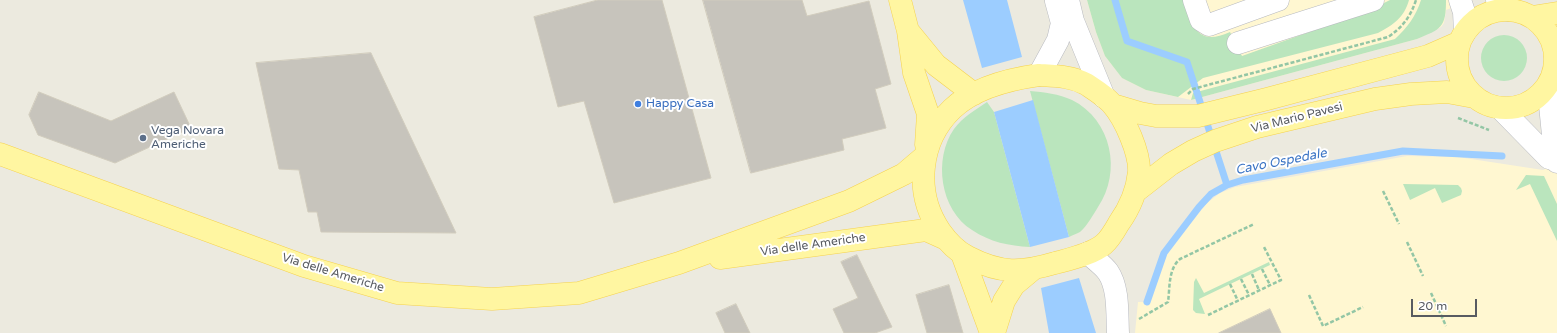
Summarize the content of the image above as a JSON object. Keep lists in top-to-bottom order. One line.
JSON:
{"streets":{"main road":["Via Mario Pavesi","Via delle Americhe"]},"water":["Cavo Ospedale"],"places":["Happy Casa","Vega Novara Americhe"],"scale_bar":"20 m"}
